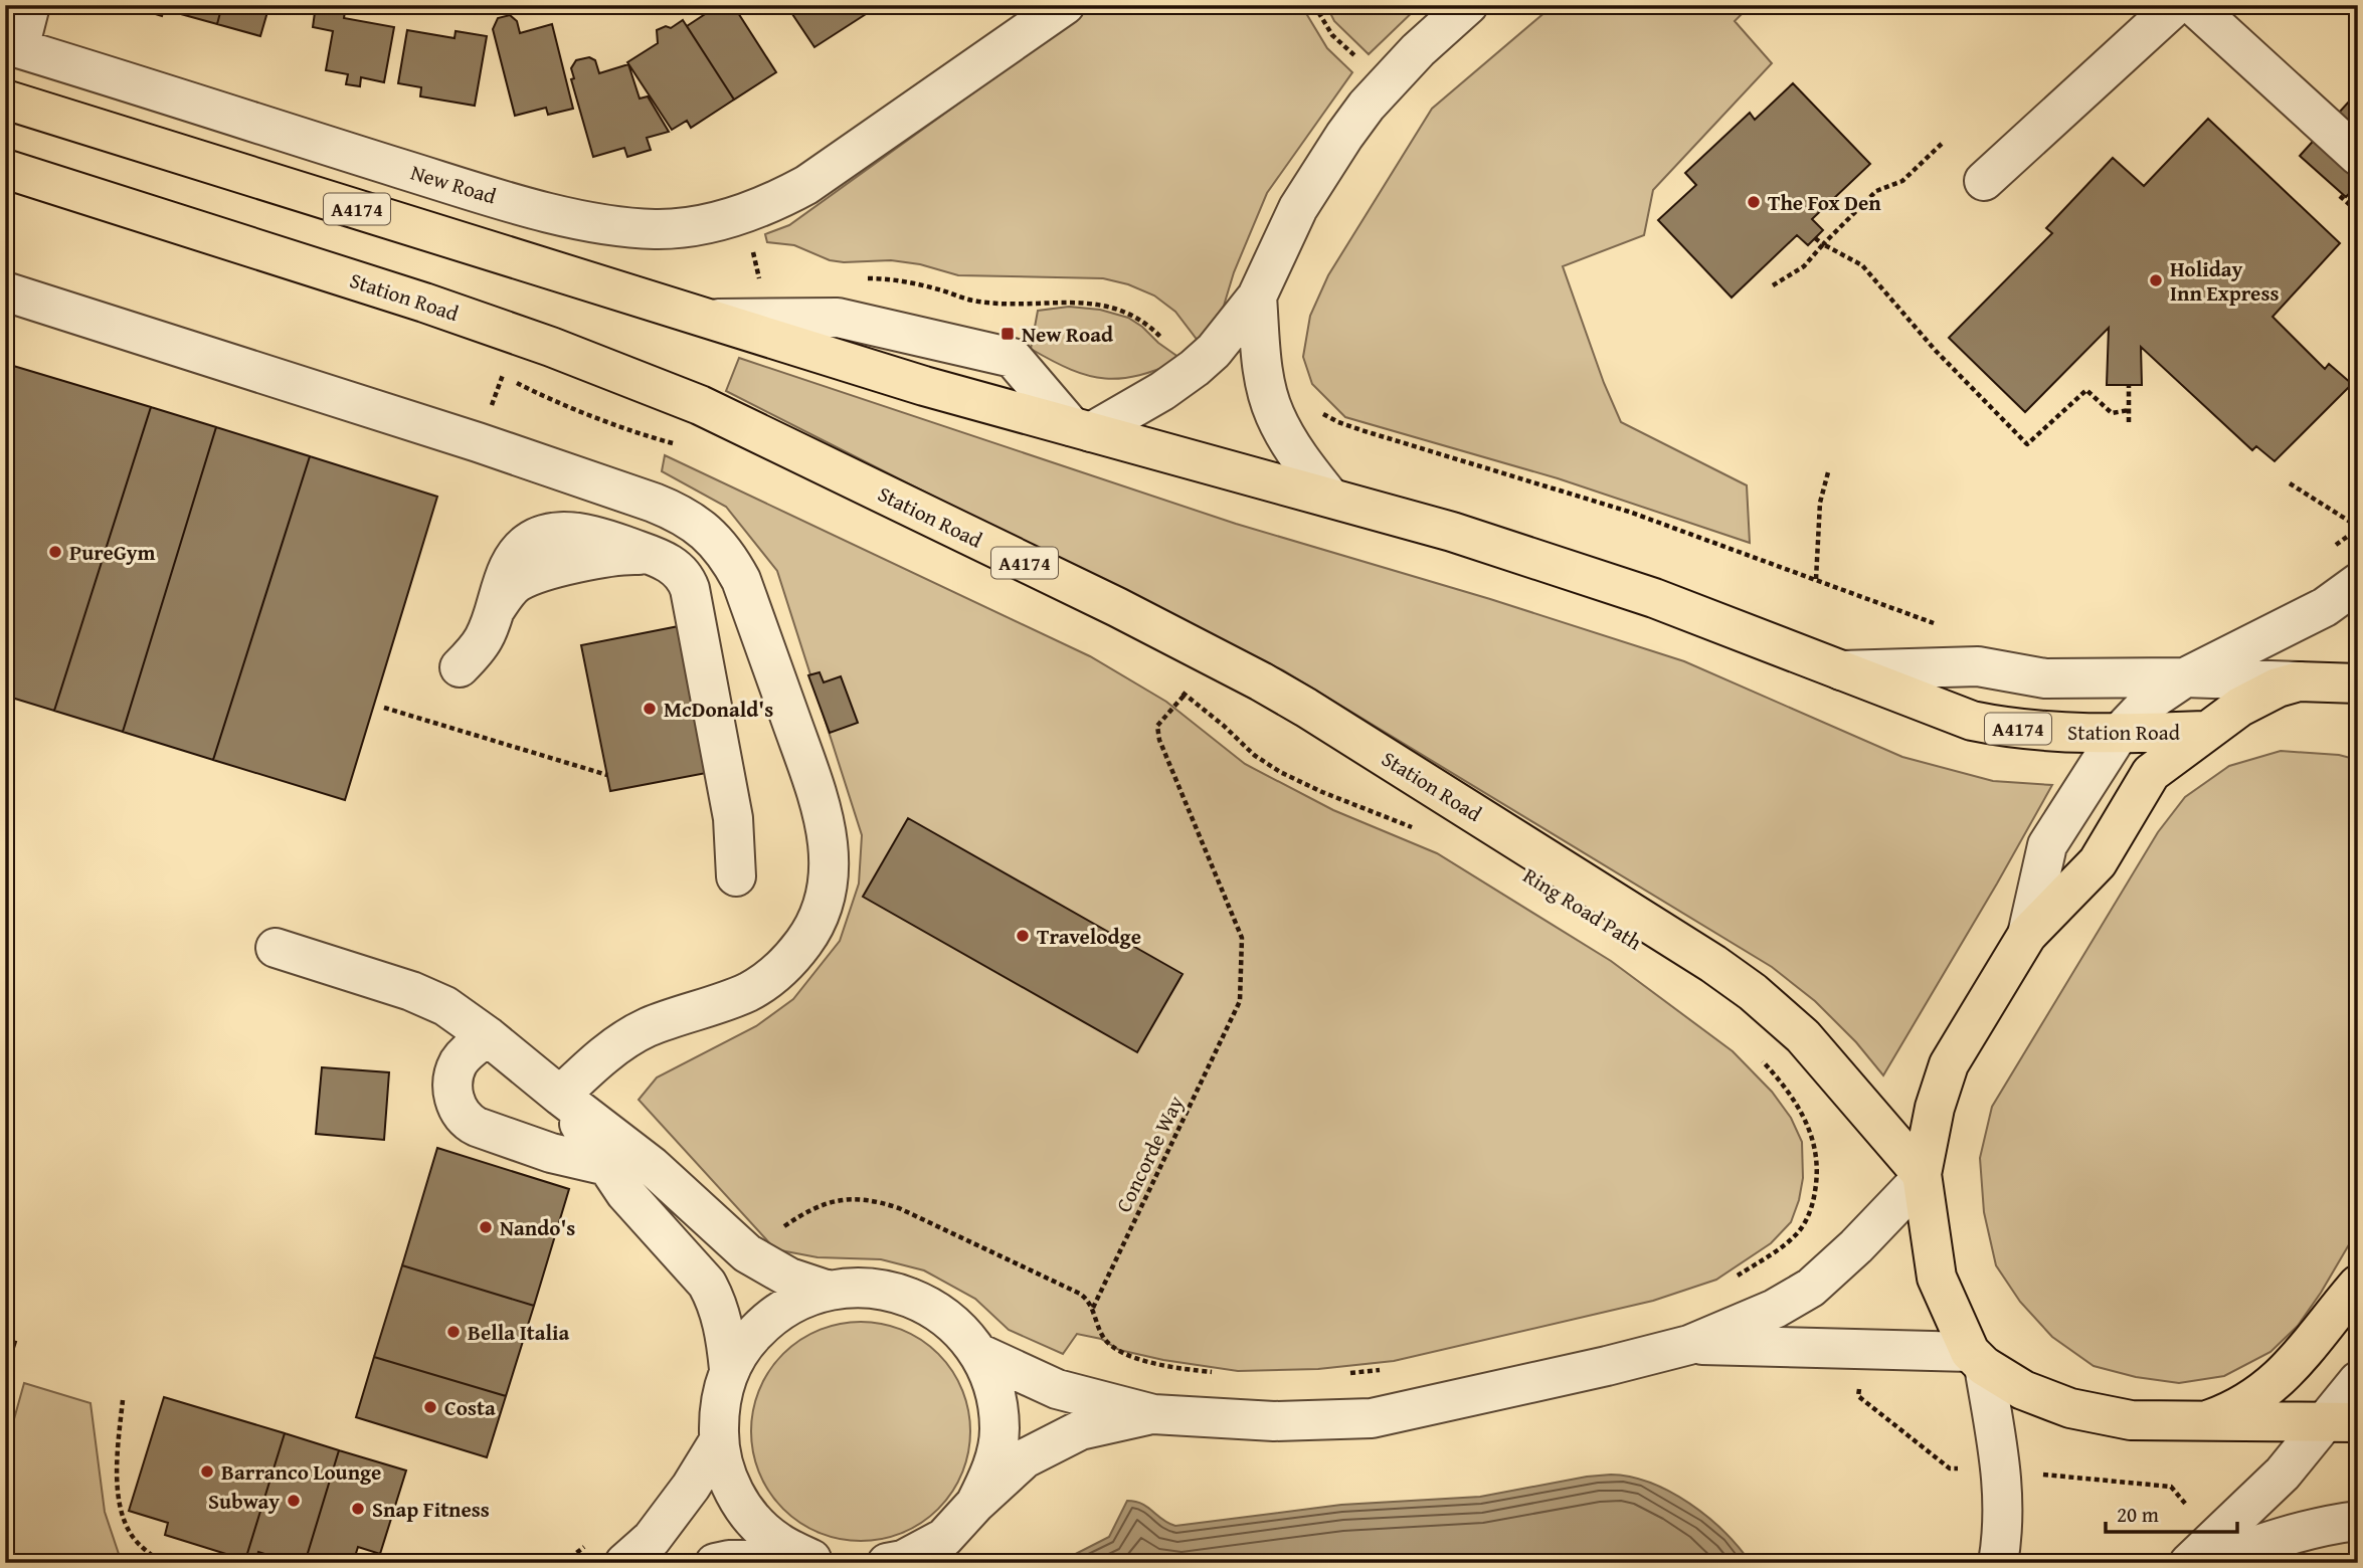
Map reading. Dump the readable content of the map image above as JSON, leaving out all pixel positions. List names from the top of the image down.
{
  "streets": {
    "main road": ["A4174", "Station Road"],
    "street": ["New Road"],
    "path": ["Concorde Way"]
  },
  "places": {
    "other": [
      "The Fox Den",
      "Holiday Inn Express",
      "PureGym",
      "McDonald's",
      "Travelodge",
      "Nando's",
      "Bella Italia",
      "Costa",
      "Barranco Lounge",
      "Subway",
      "Snap Fitness"
    ],
    "transit": ["New Road"]
  },
  "scale_bar": "20 m"
}
